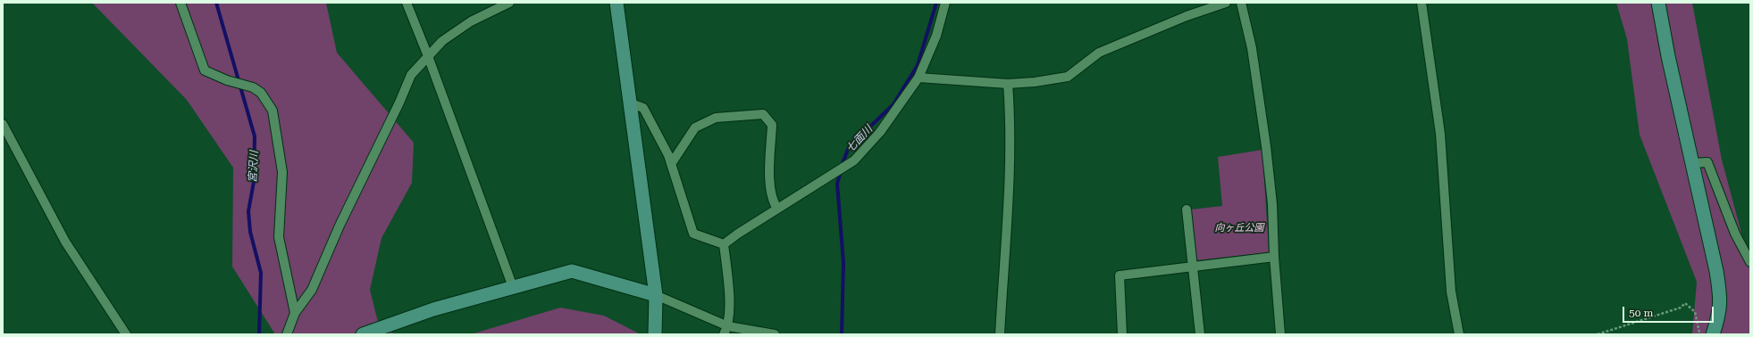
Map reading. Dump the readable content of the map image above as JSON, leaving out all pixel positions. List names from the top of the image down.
{
  "water": ["七面川", "宮沢川"],
  "parks": ["向ヶ丘公園"],
  "scale_bar": "50 m"
}
